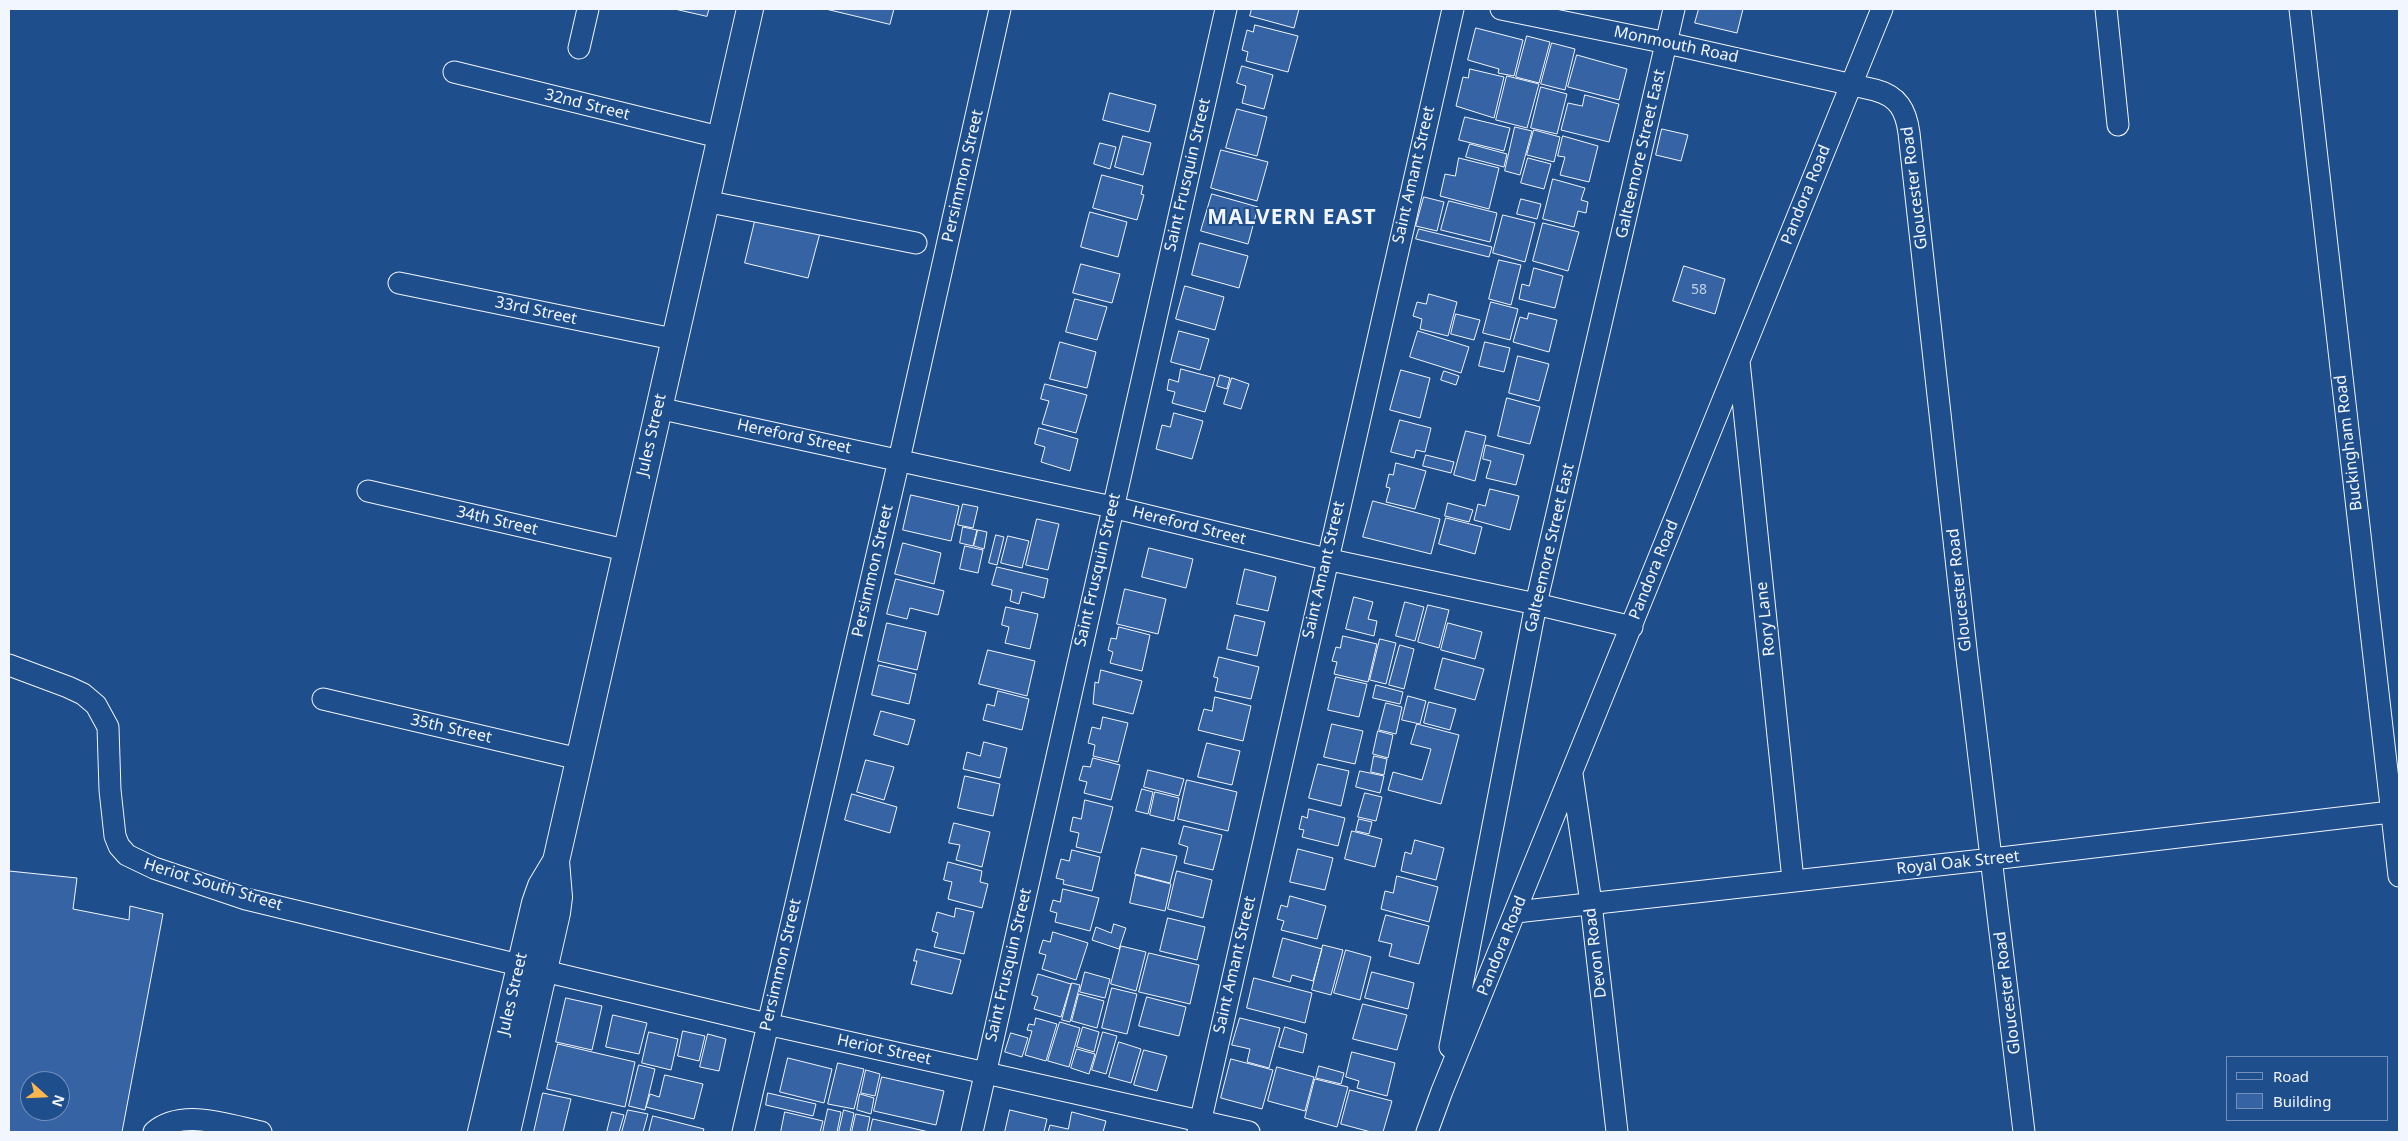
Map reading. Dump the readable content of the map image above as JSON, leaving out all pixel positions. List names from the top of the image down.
{
  "streets": {
    "main road": ["Jules Street"],
    "street": [
      "Monmouth Road",
      "32nd Street",
      "Galteemore Street East",
      "Saint Frusquin Street",
      "Saint Amant Street",
      "Persimmon Street",
      "Gloucester Road",
      "Pandora Road",
      "33rd Street",
      "Hereford Street",
      "Buckingham Road",
      "34th Street",
      "Rory Lane",
      "35th Street",
      "Royal Oak Street",
      "Heriot South Street",
      "Devon Road",
      "Heriot Street"
    ]
  },
  "crossings": [
    ["Monmouth Road", "Galteemore Street East"],
    ["Monmouth Road", "Gloucester Road"],
    ["Monmouth Road", "Pandora Road"],
    ["32nd Street", "Jules Street"],
    ["Galteemore Street East", "Pandora Road"],
    ["Galteemore Street East", "Hereford Street"],
    ["Saint Frusquin Street", "Hereford Street"],
    ["Saint Frusquin Street", "Heriot Street"],
    ["Saint Amant Street", "Hereford Street"],
    ["Saint Amant Street", "Heriot Street"],
    ["Persimmon Street", "Hereford Street"],
    ["Persimmon Street", "Heriot Street"],
    ["Gloucester Road", "Pandora Road"],
    ["Gloucester Road", "Royal Oak Street"],
    ["Pandora Road", "Hereford Street"],
    ["Pandora Road", "Rory Lane"],
    ["Pandora Road", "Royal Oak Street"],
    ["Pandora Road", "Devon Road"],
    ["33rd Street", "Jules Street"],
    ["Jules Street", "Hereford Street"],
    ["Jules Street", "34th Street"],
    ["Jules Street", "35th Street"],
    ["Jules Street", "Heriot South Street"],
    ["Jules Street", "Heriot Street"],
    ["Buckingham Road", "Royal Oak Street"],
    ["Rory Lane", "Royal Oak Street"],
    ["Royal Oak Street", "Devon Road"],
    ["Heriot South Street", "Heriot Street"]
  ],
  "districts": ["MALVERN EAST"],
  "house_numbers": ["58"],
  "legend": ["Road", "Building"],
  "north": "right"
}
